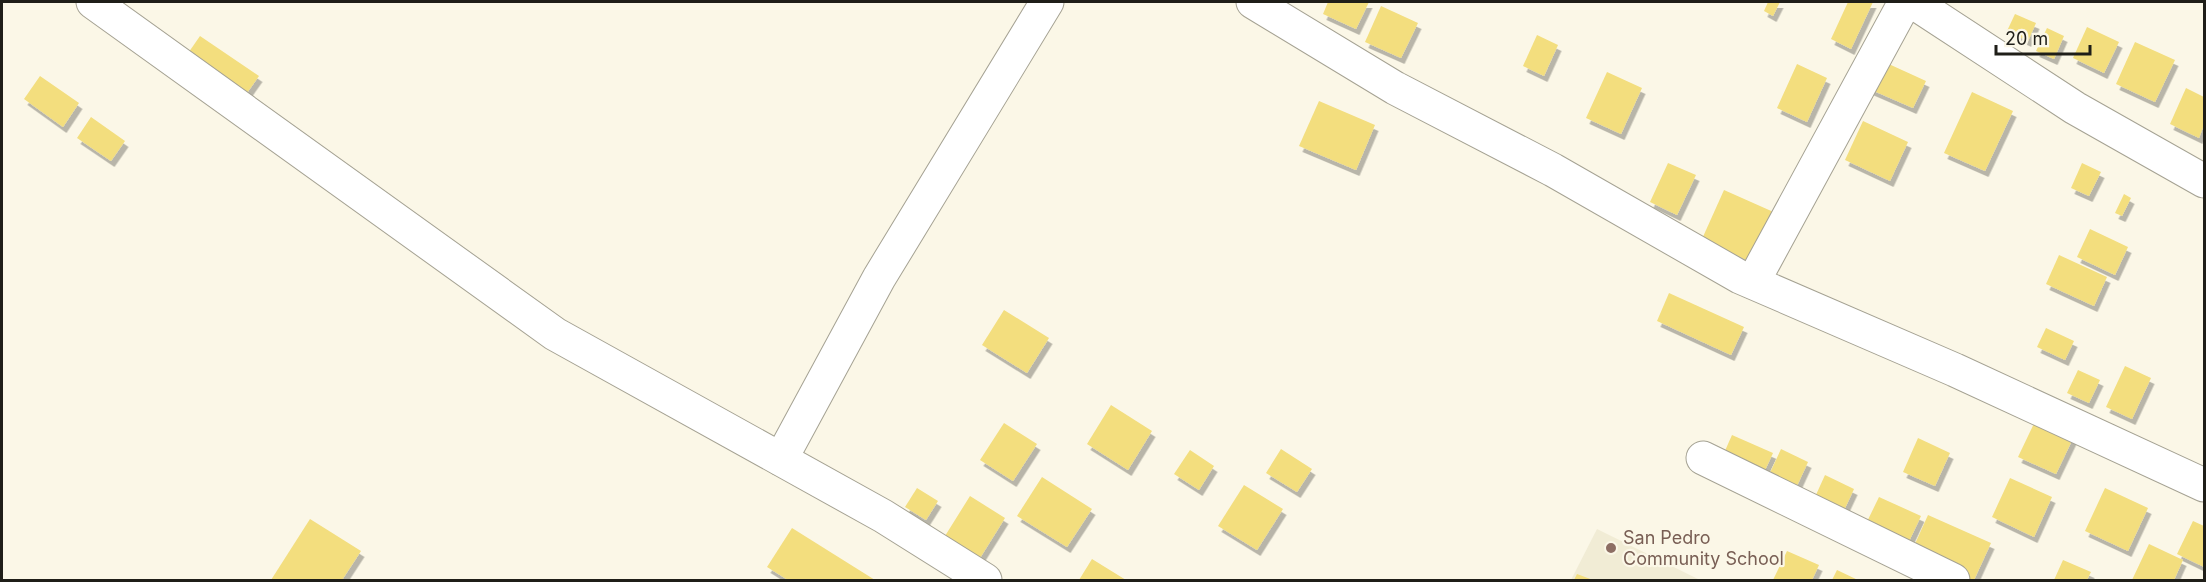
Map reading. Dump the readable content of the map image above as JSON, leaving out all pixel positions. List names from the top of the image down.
{
  "places": ["San Pedro Community School"],
  "scale_bar": "20 m"
}
